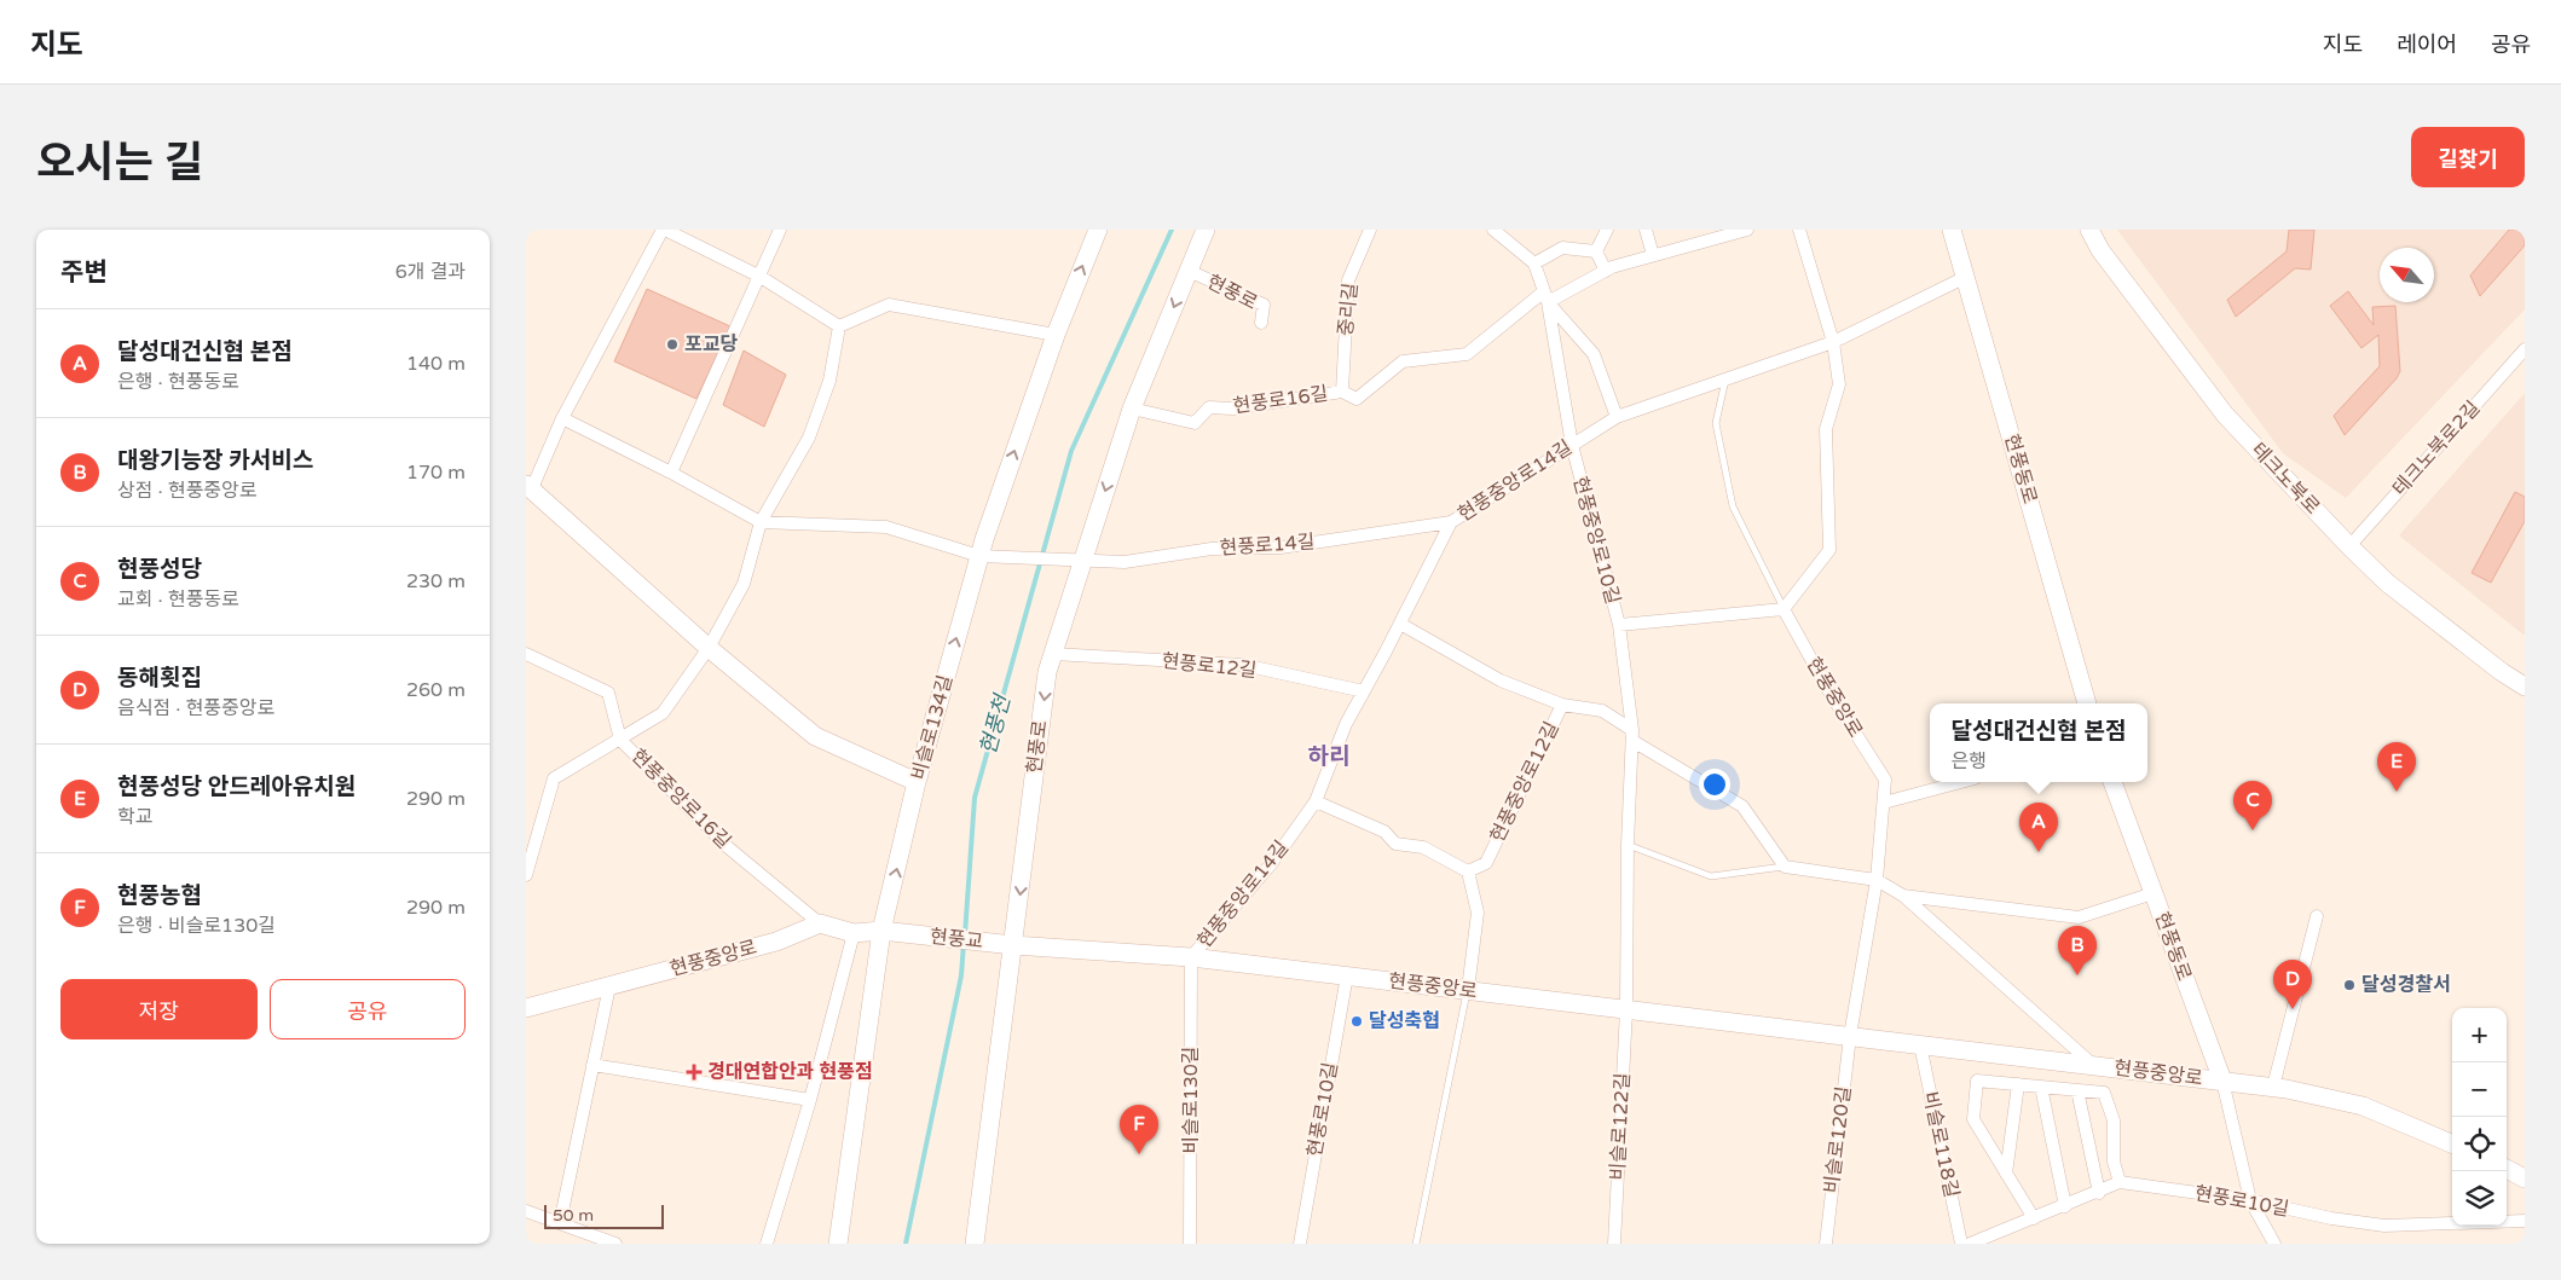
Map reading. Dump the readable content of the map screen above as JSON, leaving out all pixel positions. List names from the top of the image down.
{
  "streets": {
    "street": [
      "현풍로",
      "중리길",
      "현풍로16길",
      "테크노북로2길",
      "현풍동로",
      "테크노북로",
      "현풍중앙로14길",
      "현풍중앙로10길",
      "현풍로14길",
      "현풍로12길",
      "현풍중앙로",
      "비슬로134길",
      "현풍중앙로12길",
      "현풍중앙로16길",
      "현풍교",
      "비슬로130길",
      "현풍로10길",
      "비슬로122길",
      "비슬로120길",
      "비슬로118길"
    ]
  },
  "crossings": [
    ["현풍로", "현풍로16길"],
    ["현풍로", "현풍로14길"],
    ["현풍로", "현풍로12길"],
    ["현풍로", "현풍중앙로"],
    ["현풍로", "현풍교"],
    ["중리길", "현풍로16길"],
    ["현풍로16길", "현풍중앙로10길"],
    ["테크노북로2길", "테크노북로"],
    ["현풍동로", "현풍중앙로14길"],
    ["현풍동로", "현풍중앙로"],
    ["현풍중앙로14길", "현풍중앙로10길"],
    ["현풍중앙로14길", "현풍로14길"],
    ["현풍중앙로14길", "현풍로12길"],
    ["현풍중앙로14길", "현풍중앙로"],
    ["현풍중앙로14길", "현풍중앙로12길"],
    ["현풍중앙로14길", "비슬로130길"],
    ["현풍중앙로10길", "현풍중앙로"],
    ["현풍중앙로10길", "비슬로122길"],
    ["현풍로14길", "비슬로134길"],
    ["현풍중앙로", "현풍중앙로16길"],
    ["현풍중앙로", "현풍교"],
    ["현풍중앙로", "비슬로130길"],
    ["현풍중앙로", "현풍로10길"],
    ["현풍중앙로", "비슬로122길"],
    ["현풍중앙로", "비슬로120길"],
    ["현풍중앙로", "비슬로118길"],
    ["비슬로134길", "현풍교"]
  ],
  "one_way": ["현풍로", "비슬로134길"],
  "districts": ["하리"],
  "water": ["현풍천"],
  "places": {
    "other": ["포교당", "달성경찰서", "달성축협"],
    "health": ["경대연합안과 현풍점"]
  },
  "scale_bar": "50 m",
  "north": "top left",
  "page": {
    "header": "지도",
    "nav": ["지도", "레이어", "공유"],
    "title": "오시는 길",
    "buttons": [
      "길찾기",
      ["저장", "공유"]
    ],
    "heading": ["주변", "6개 결과"],
    "list": [
      {
        "mark": "A",
        "name": "달성대건신협 본점",
        "note": "은행 · 현풍동로",
        "value": "140 m"
      },
      {
        "mark": "B",
        "name": "대왕기능장 카서비스",
        "note": "상점 · 현풍중앙로",
        "value": "170 m"
      },
      {
        "mark": "C",
        "name": "현풍성당",
        "note": "교회 · 현풍동로",
        "value": "230 m"
      },
      {
        "mark": "D",
        "name": "동해횟집",
        "note": "음식점 · 현풍중앙로",
        "value": "260 m"
      },
      {
        "mark": "E",
        "name": "현풍성당 안드레아유치원",
        "note": "학교",
        "value": "290 m"
      },
      {
        "mark": "F",
        "name": "현풍농협",
        "note": "은행 · 비슬로130길",
        "value": "290 m"
      }
    ],
    "popup": ["달성대건신협 본점", "은행"],
    "pins": [
      "E",
      "C",
      "A",
      "B",
      "D",
      "F"
    ],
    "map_buttons": ["+", "−"],
    "scale": "50 m"
  }
}
